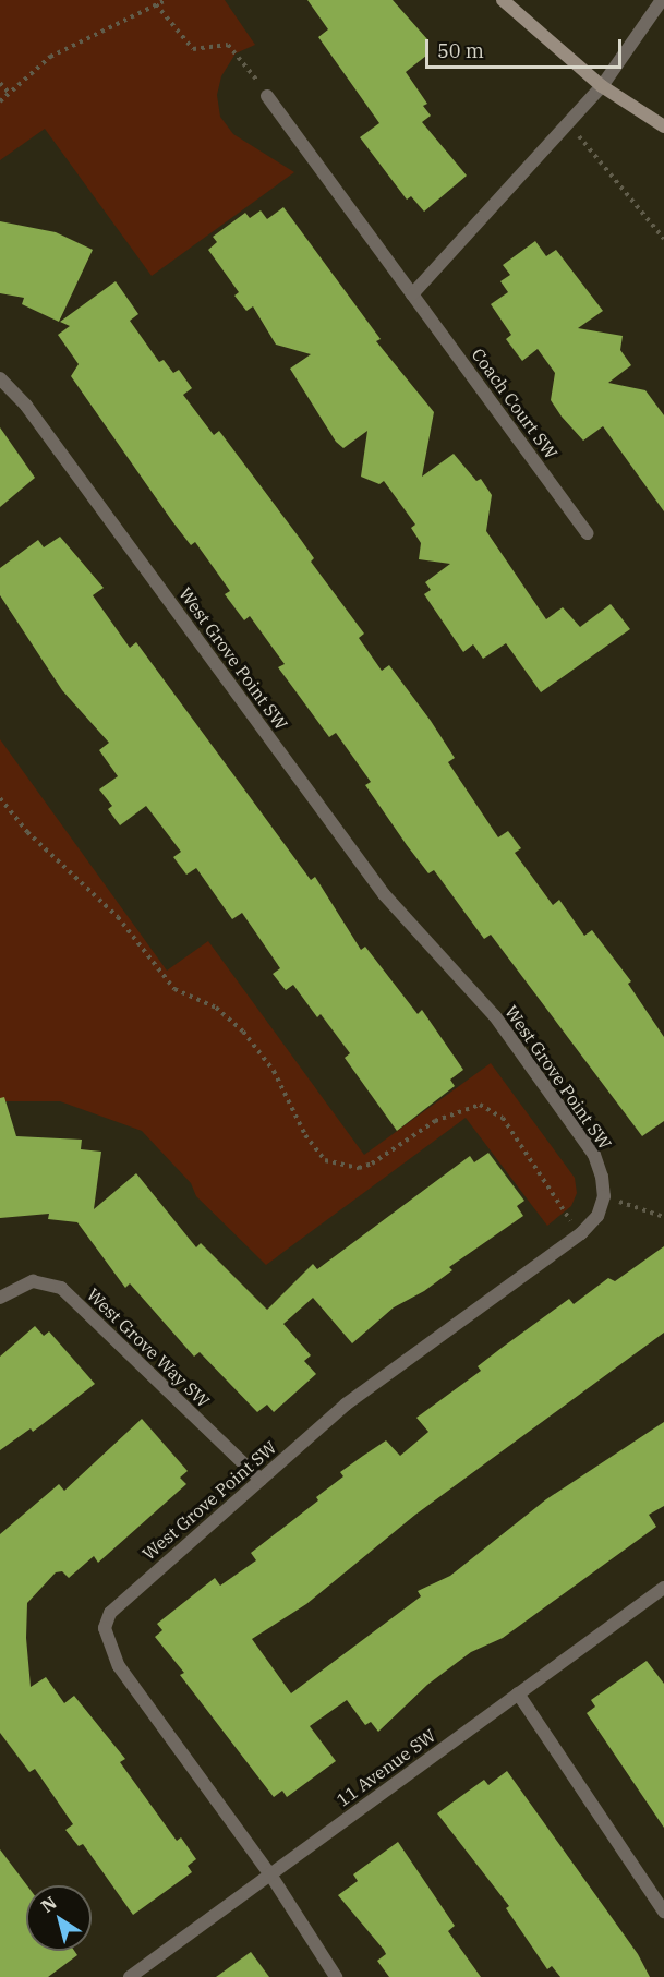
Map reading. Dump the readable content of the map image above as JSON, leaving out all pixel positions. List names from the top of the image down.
{
  "streets": {
    "street": [
      "Coach Court SW",
      "West Grove Point SW",
      "West Grove Way SW",
      "11 Avenue SW"
    ]
  },
  "crossings": [
    ["West Grove Point SW", "West Grove Way SW"],
    ["West Grove Point SW", "11 Avenue SW"]
  ],
  "scale_bar": "50 m",
  "north": "top left"
}
